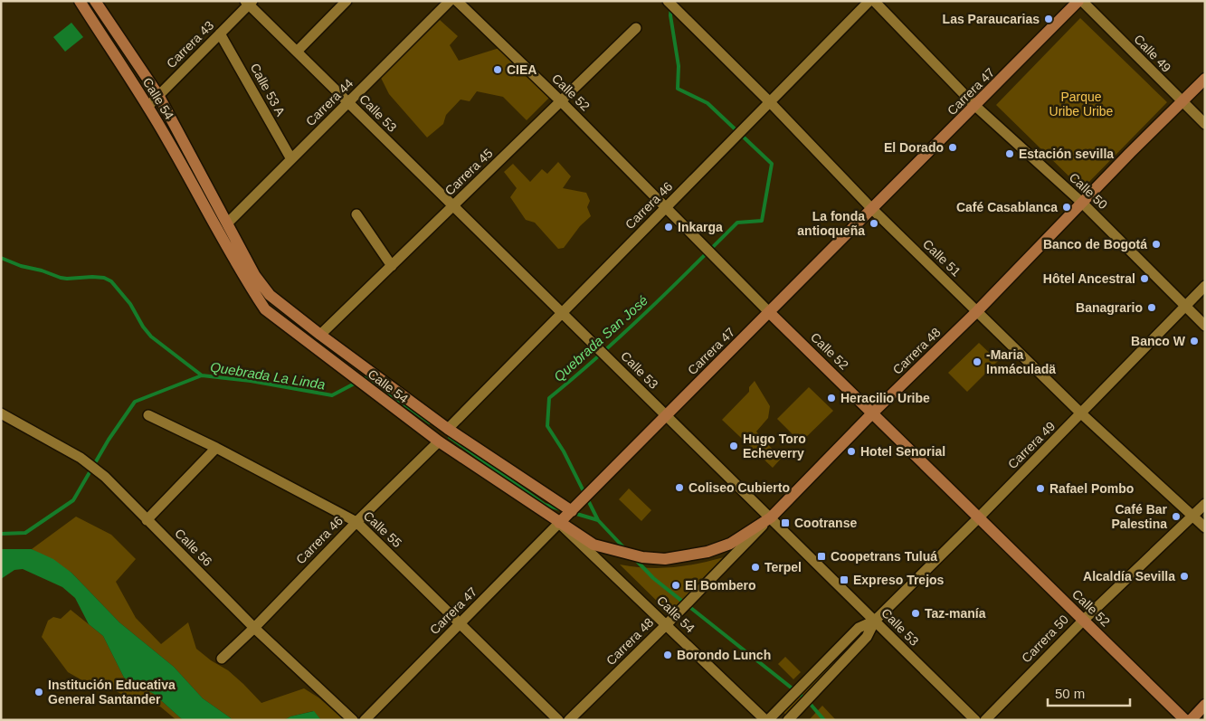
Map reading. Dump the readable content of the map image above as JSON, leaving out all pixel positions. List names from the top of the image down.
{
  "streets": {
    "main road": [
      "Carrera 47",
      "Calle 52",
      "Calle 54",
      "Carrera 48"
    ],
    "street": [
      "Carrera 43",
      "Calle 49",
      "Calle 53 A",
      "Carrera 44",
      "Calle 53",
      "Carrera 45",
      "Calle 50",
      "Carrera 46",
      "Calle 51",
      "Carrera 49",
      "Calle 55",
      "Calle 56",
      "Carrera 50"
    ]
  },
  "crossings": [
    ["Carrera 43", "Calle 53 A"],
    ["Carrera 43", "Calle 54"],
    ["Carrera 43", "Calle 53"],
    ["Calle 49", "Carrera 48"],
    ["Calle 53 A", "Carrera 44"],
    ["Carrera 47", "Calle 52"],
    ["Carrera 47", "Calle 54"],
    ["Carrera 47", "Calle 53"],
    ["Carrera 47", "Calle 50"],
    ["Carrera 47", "Calle 51"],
    ["Carrera 47", "Calle 55"],
    ["Calle 52", "Carrera 45"],
    ["Calle 52", "Carrera 46"],
    ["Calle 52", "Carrera 48"],
    ["Calle 52", "Carrera 49"],
    ["Calle 52", "Carrera 50"],
    ["Calle 54", "Carrera 44"],
    ["Calle 54", "Carrera 45"],
    ["Calle 54", "Carrera 46"],
    ["Calle 54", "Carrera 48"],
    ["Calle 54", "Carrera 49"],
    ["Carrera 44", "Calle 53"],
    ["Calle 53", "Carrera 45"],
    ["Calle 53", "Carrera 46"],
    ["Calle 53", "Carrera 48"],
    ["Calle 53", "Carrera 49"],
    ["Calle 50", "Carrera 48"],
    ["Calle 50", "Carrera 49"],
    ["Carrera 46", "Calle 51"],
    ["Carrera 46", "Calle 55"],
    ["Carrera 46", "Calle 56"],
    ["Calle 51", "Carrera 48"],
    ["Calle 51", "Carrera 49"],
    ["Calle 51", "Carrera 50"]
  ],
  "water": ["Quebrada San José", "Quebrada La Linda"],
  "parks": ["Parque Uribe Uribe"],
  "places": {
    "other": [
      "Las Paraucarias",
      "CIEA",
      "El Dorado",
      "Estación sevilla",
      "Café Casablanca",
      "La fonda antioqueña",
      "Inkarga",
      "Banco de Bogotá",
      "Hôtel Ancestral",
      "Banagrario",
      "Banco W",
      "-Maria Inmáculadä",
      "Heracilio Uribe",
      "Hugo Toro Echeverry",
      "Hotel Senorial",
      "Coliseo Cubierto",
      "Rafael Pombo",
      "Café Bar Palestina",
      "Terpel",
      "Alcaldía Sevilla",
      "El Bombero",
      "Taz-manía",
      "Borondo Lunch",
      "Institución Educativa General Santander"
    ],
    "transit": ["Cootranse", "Coopetrans Tuluá", "Expreso Trejos"]
  },
  "scale_bar": "50 m"
}
